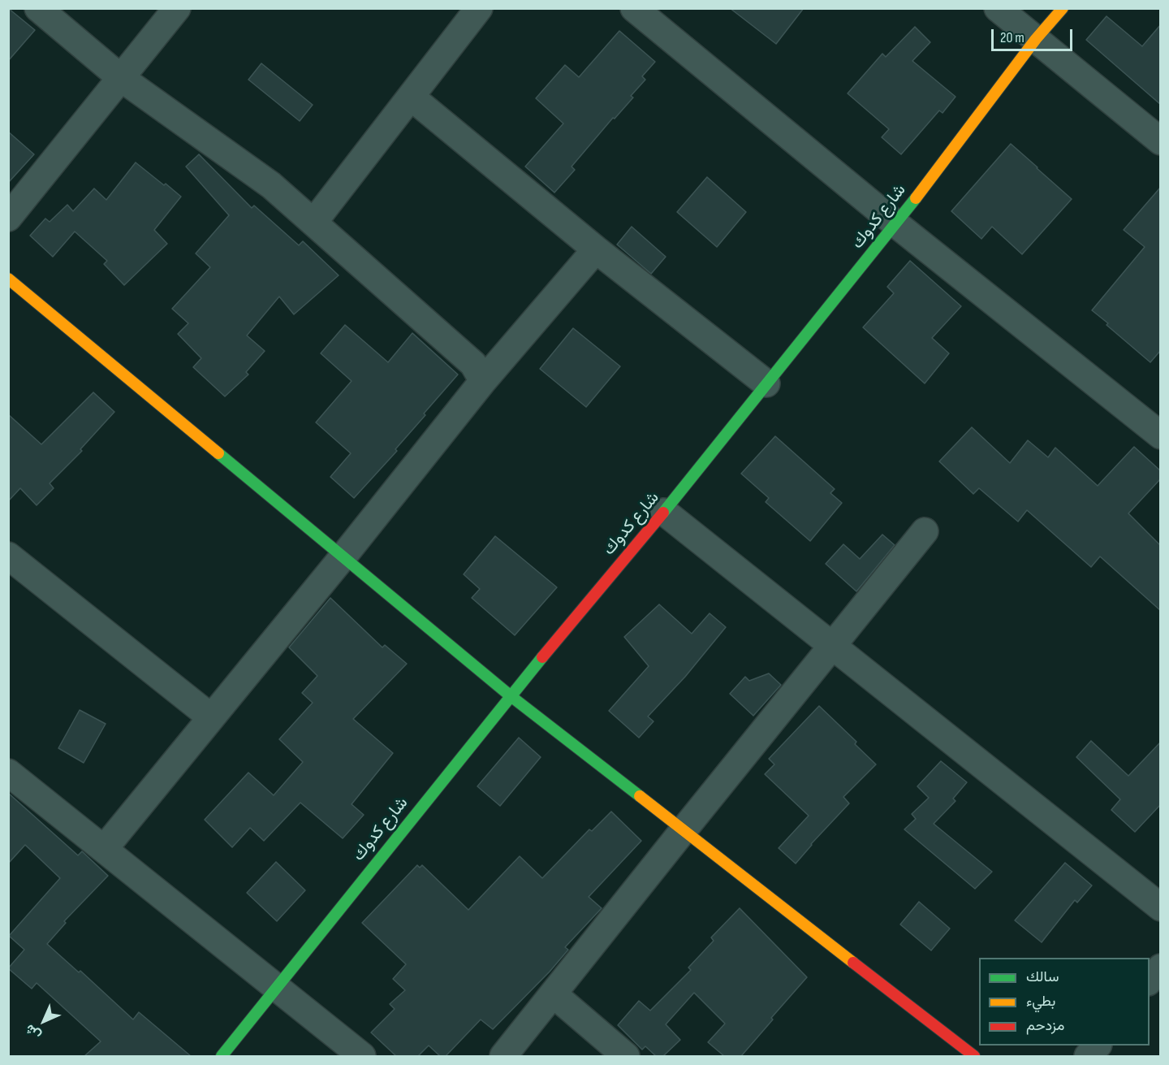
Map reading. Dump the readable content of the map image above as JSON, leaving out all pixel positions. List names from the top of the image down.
{
  "streets": {
    "street": ["شارع كدوك"]
  },
  "legend": ["سالك", "بطيء", "مزدحم"],
  "scale_bar": "20 m",
  "north": "bottom left"
}
